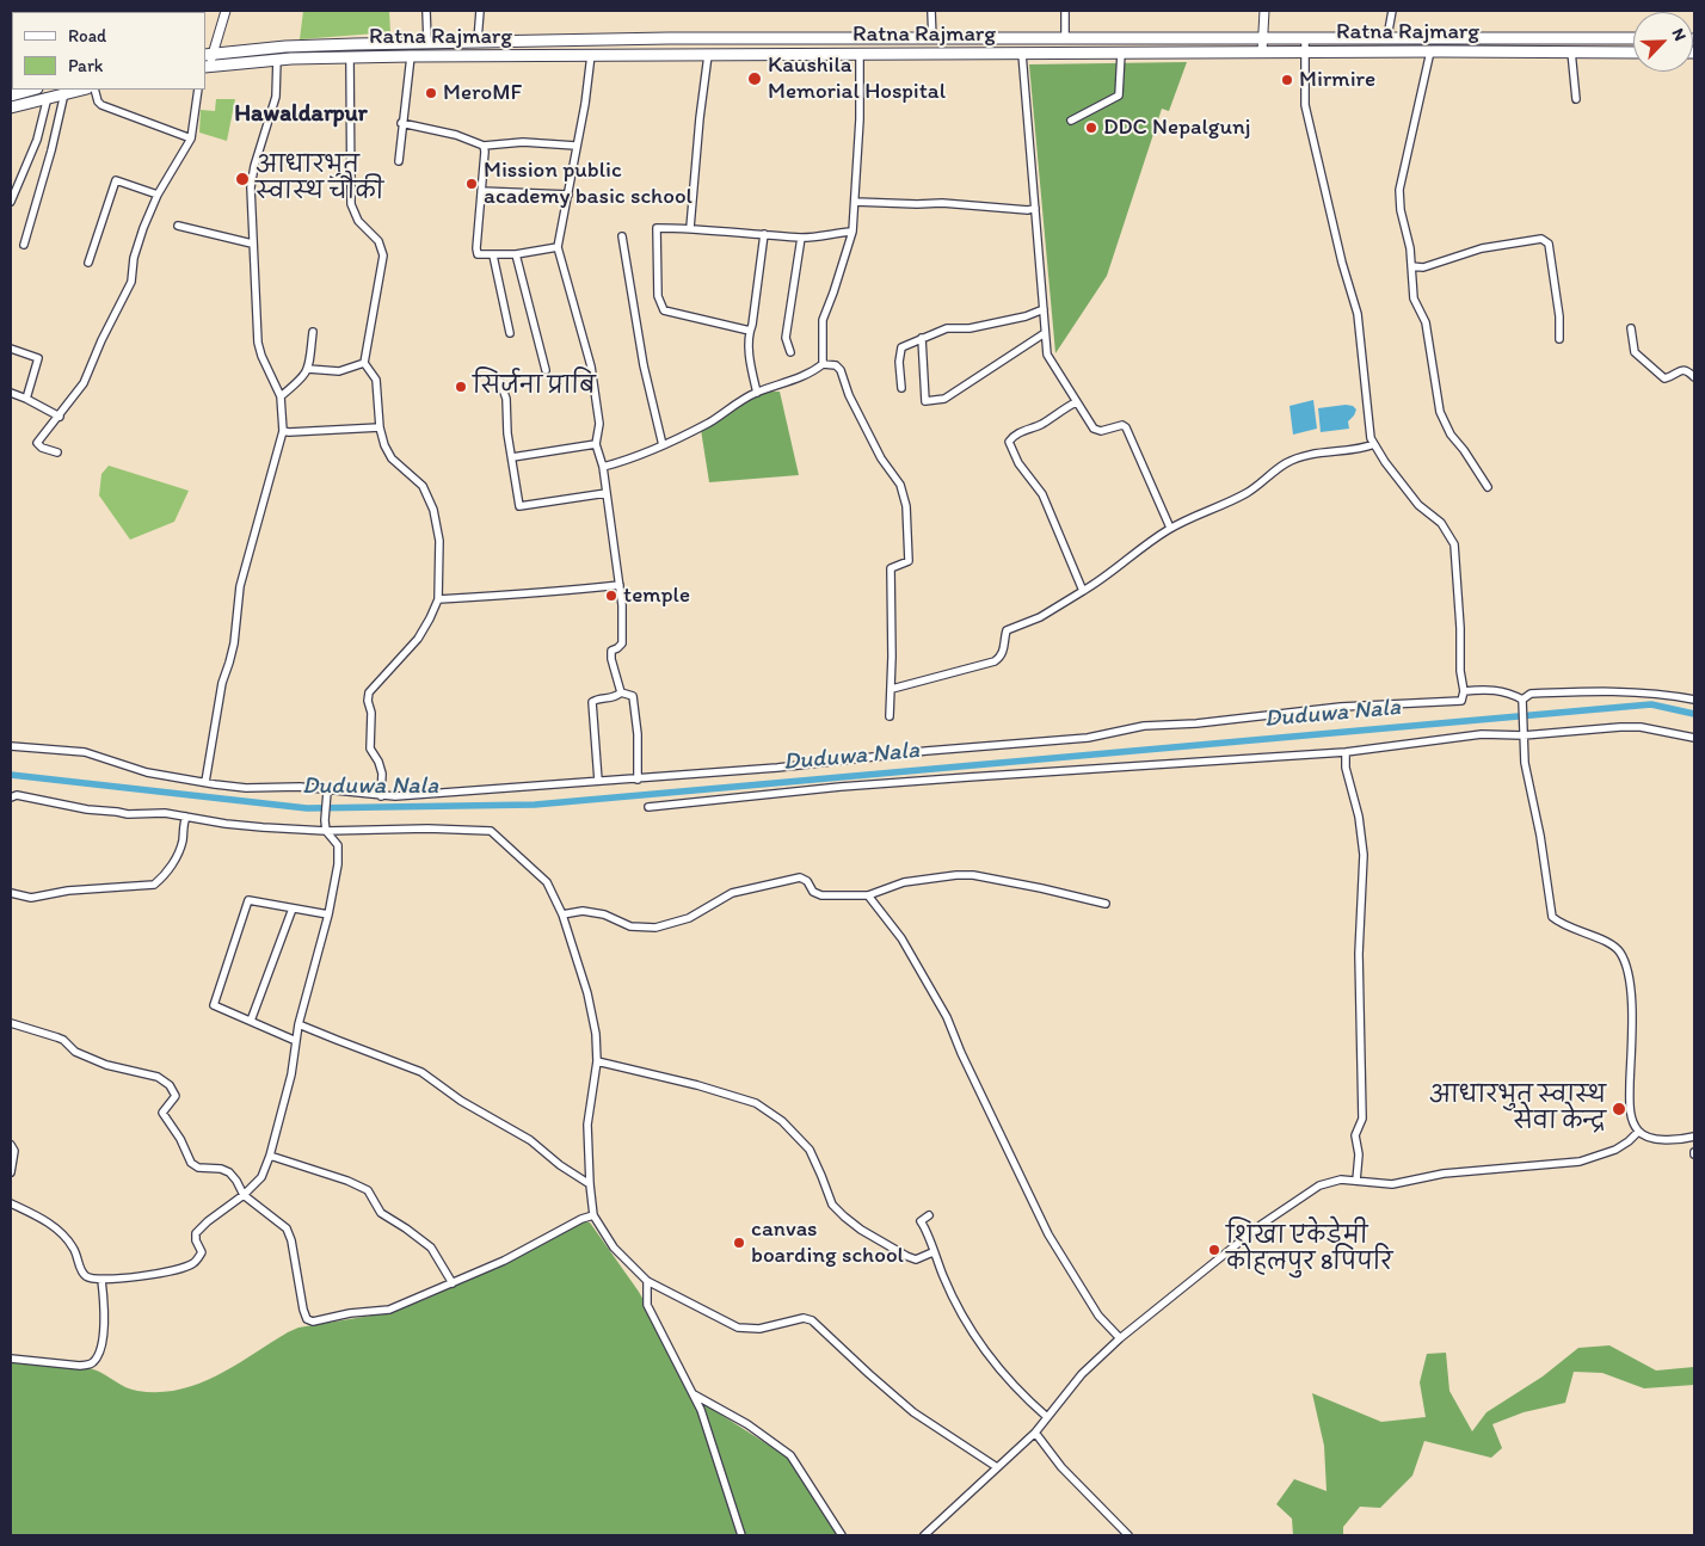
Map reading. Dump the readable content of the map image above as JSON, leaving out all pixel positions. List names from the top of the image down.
{
  "streets": {
    "highway": ["Ratna Rajmarg"]
  },
  "districts": ["Hawaldarpur"],
  "water": ["Duduwa Nala"],
  "places": [
    "Kaushila Memorial Hospital",
    "Mirmire",
    "MeroMF",
    "DDC Nepalgunj",
    "आधारभुत स्वास्थ चौकी",
    "Mission public academy basic school",
    "सिर्जना प्राबि",
    "temple",
    "आधारभुत स्वास्थ सेवा केन्द्र",
    "canvas boarding school",
    "शिखा एकेडेमी कोहलपुर 8पिपरि"
  ],
  "legend": ["Road", "Park"],
  "north": "top right"
}
